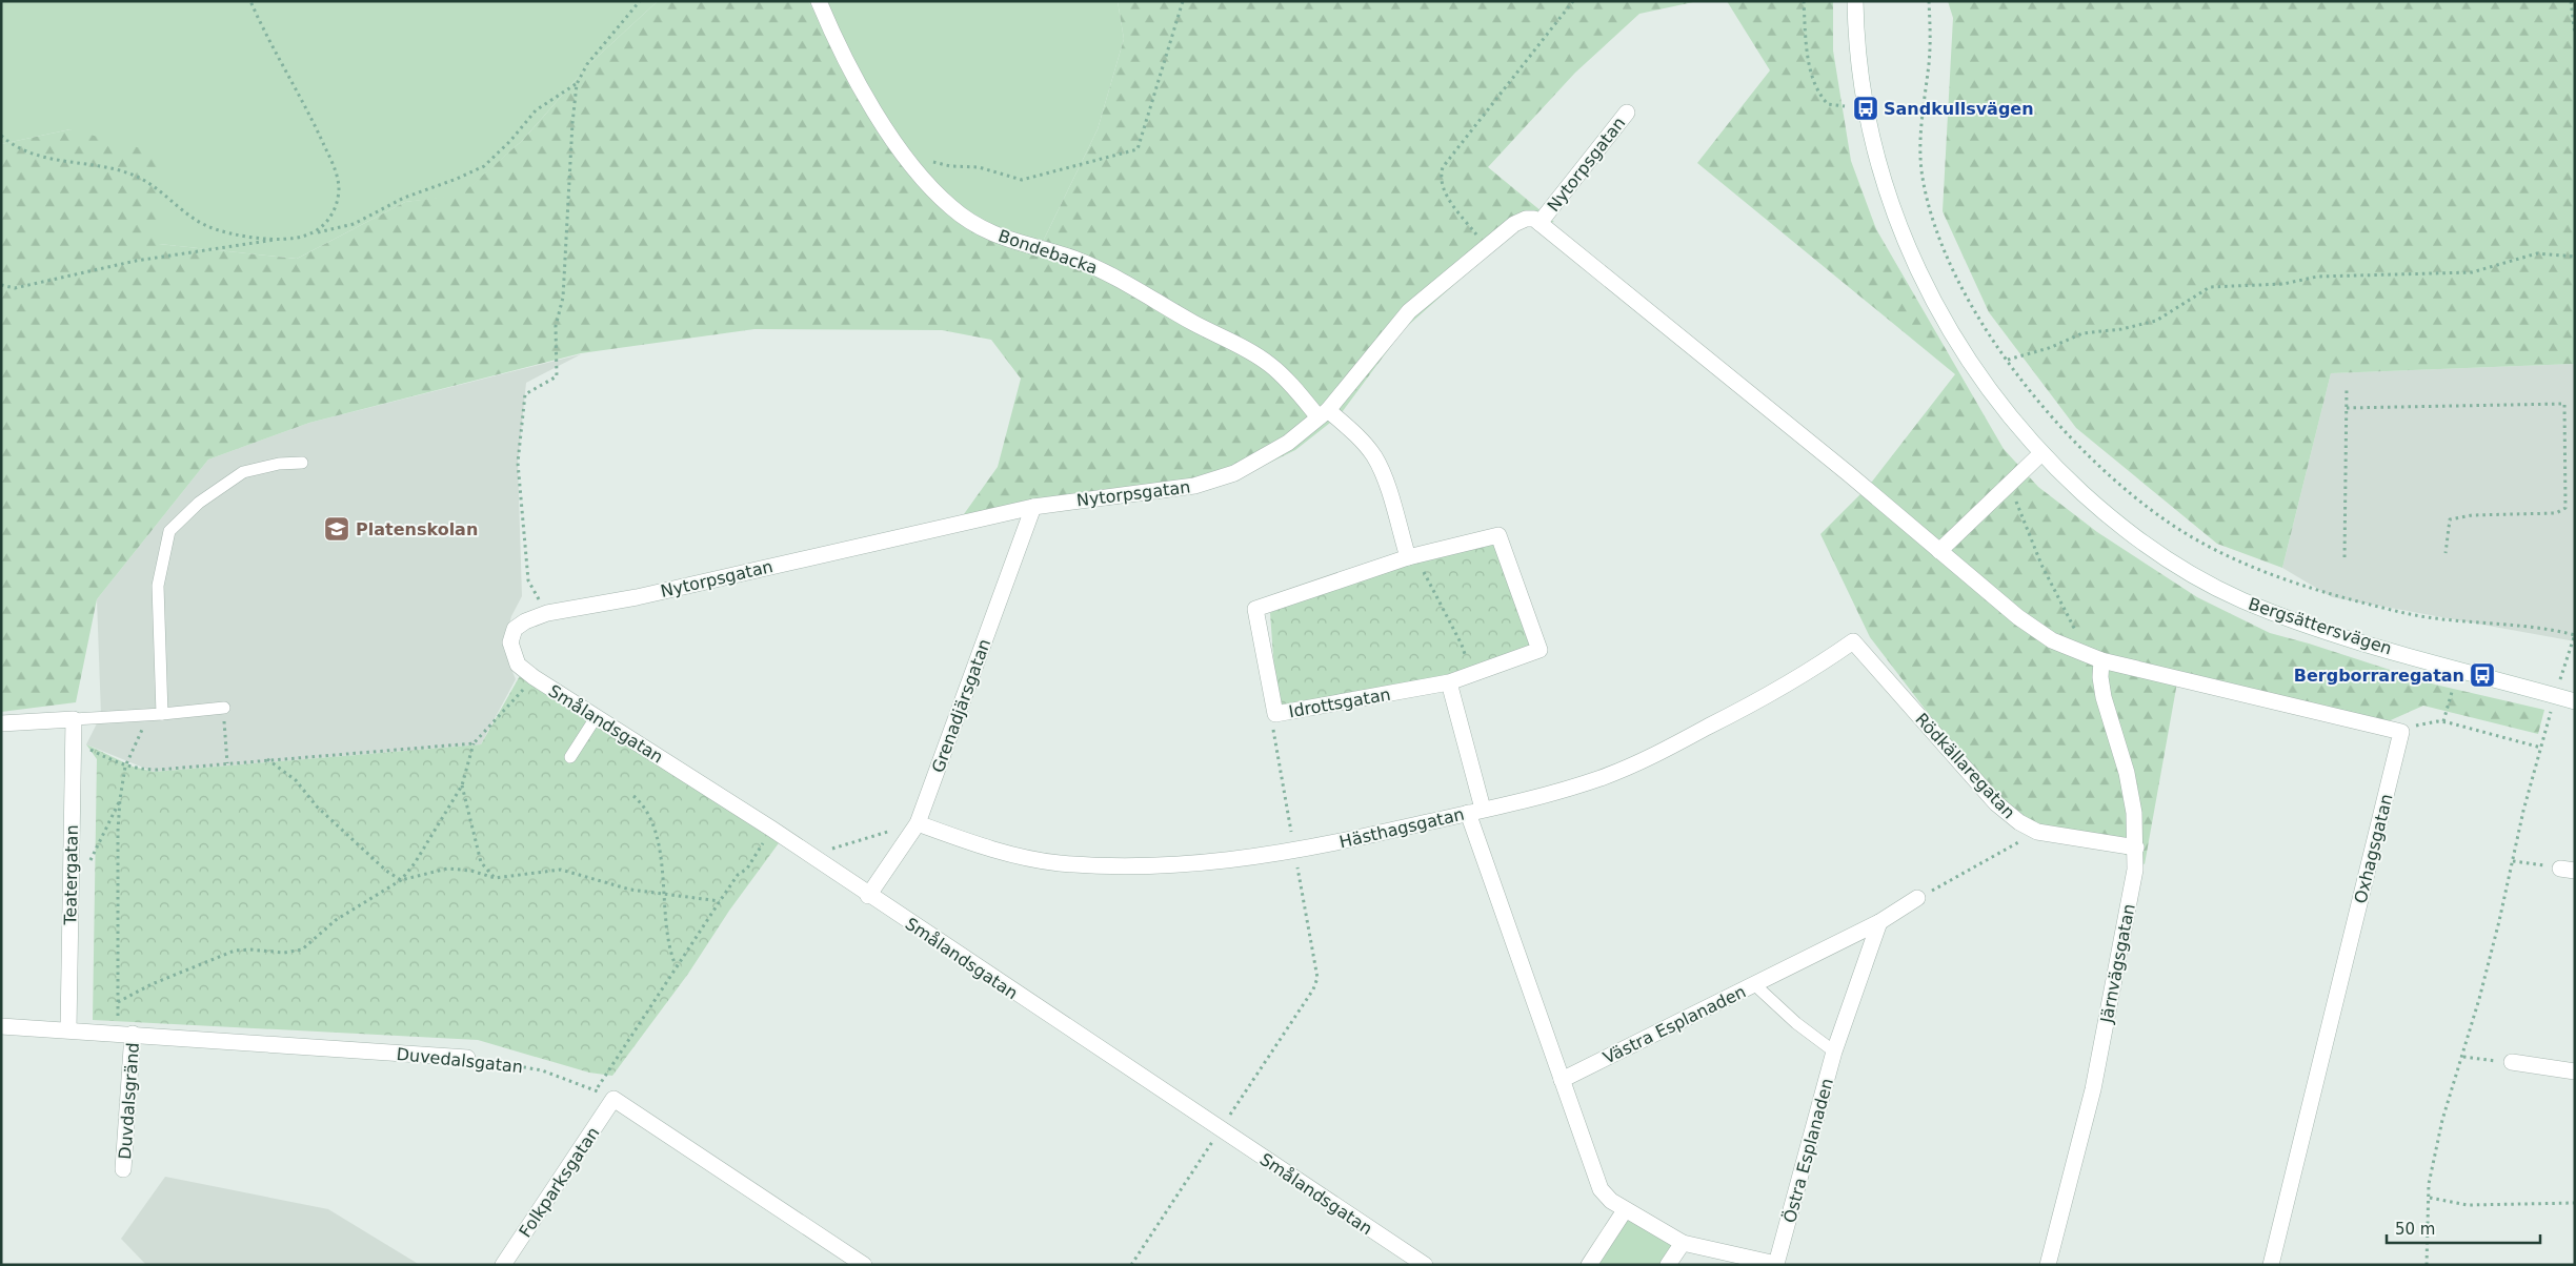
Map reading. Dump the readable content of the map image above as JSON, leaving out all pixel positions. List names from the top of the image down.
{
  "streets": {
    "street": [
      "Nytorpsgatan",
      "Bondebacka",
      "Bergsättersvägen",
      "Idrottsgatan",
      "Grenadjärsgatan",
      "Smålandsgatan",
      "Rödkällaregatan",
      "Hästhagsgatan",
      "Oxhagsgatan",
      "Teatergatan",
      "Järnvägsgatan",
      "Västra Esplanaden",
      "Duvedalsgatan",
      "Duvdalsgränd",
      "Östra Esplanaden",
      "Folkparksgatan"
    ]
  },
  "crossings": [
    ["Nytorpsgatan", "Bondebacka"],
    ["Nytorpsgatan", "Grenadjärsgatan"],
    ["Nytorpsgatan", "Smålandsgatan"],
    ["Grenadjärsgatan", "Smålandsgatan"],
    ["Grenadjärsgatan", "Hästhagsgatan"],
    ["Rödkällaregatan", "Hästhagsgatan"],
    ["Rödkällaregatan", "Järnvägsgatan"],
    ["Teatergatan", "Duvedalsgatan"],
    ["Västra Esplanaden", "Östra Esplanaden"],
    ["Duvedalsgatan", "Duvdalsgränd"],
    ["Duvedalsgatan", "Folkparksgatan"]
  ],
  "places": {
    "bus stop": ["Sandkullsvägen", "Bergborraregatan"],
    "school or university": ["Platenskolan"]
  },
  "scale_bar": "50 m"
}
